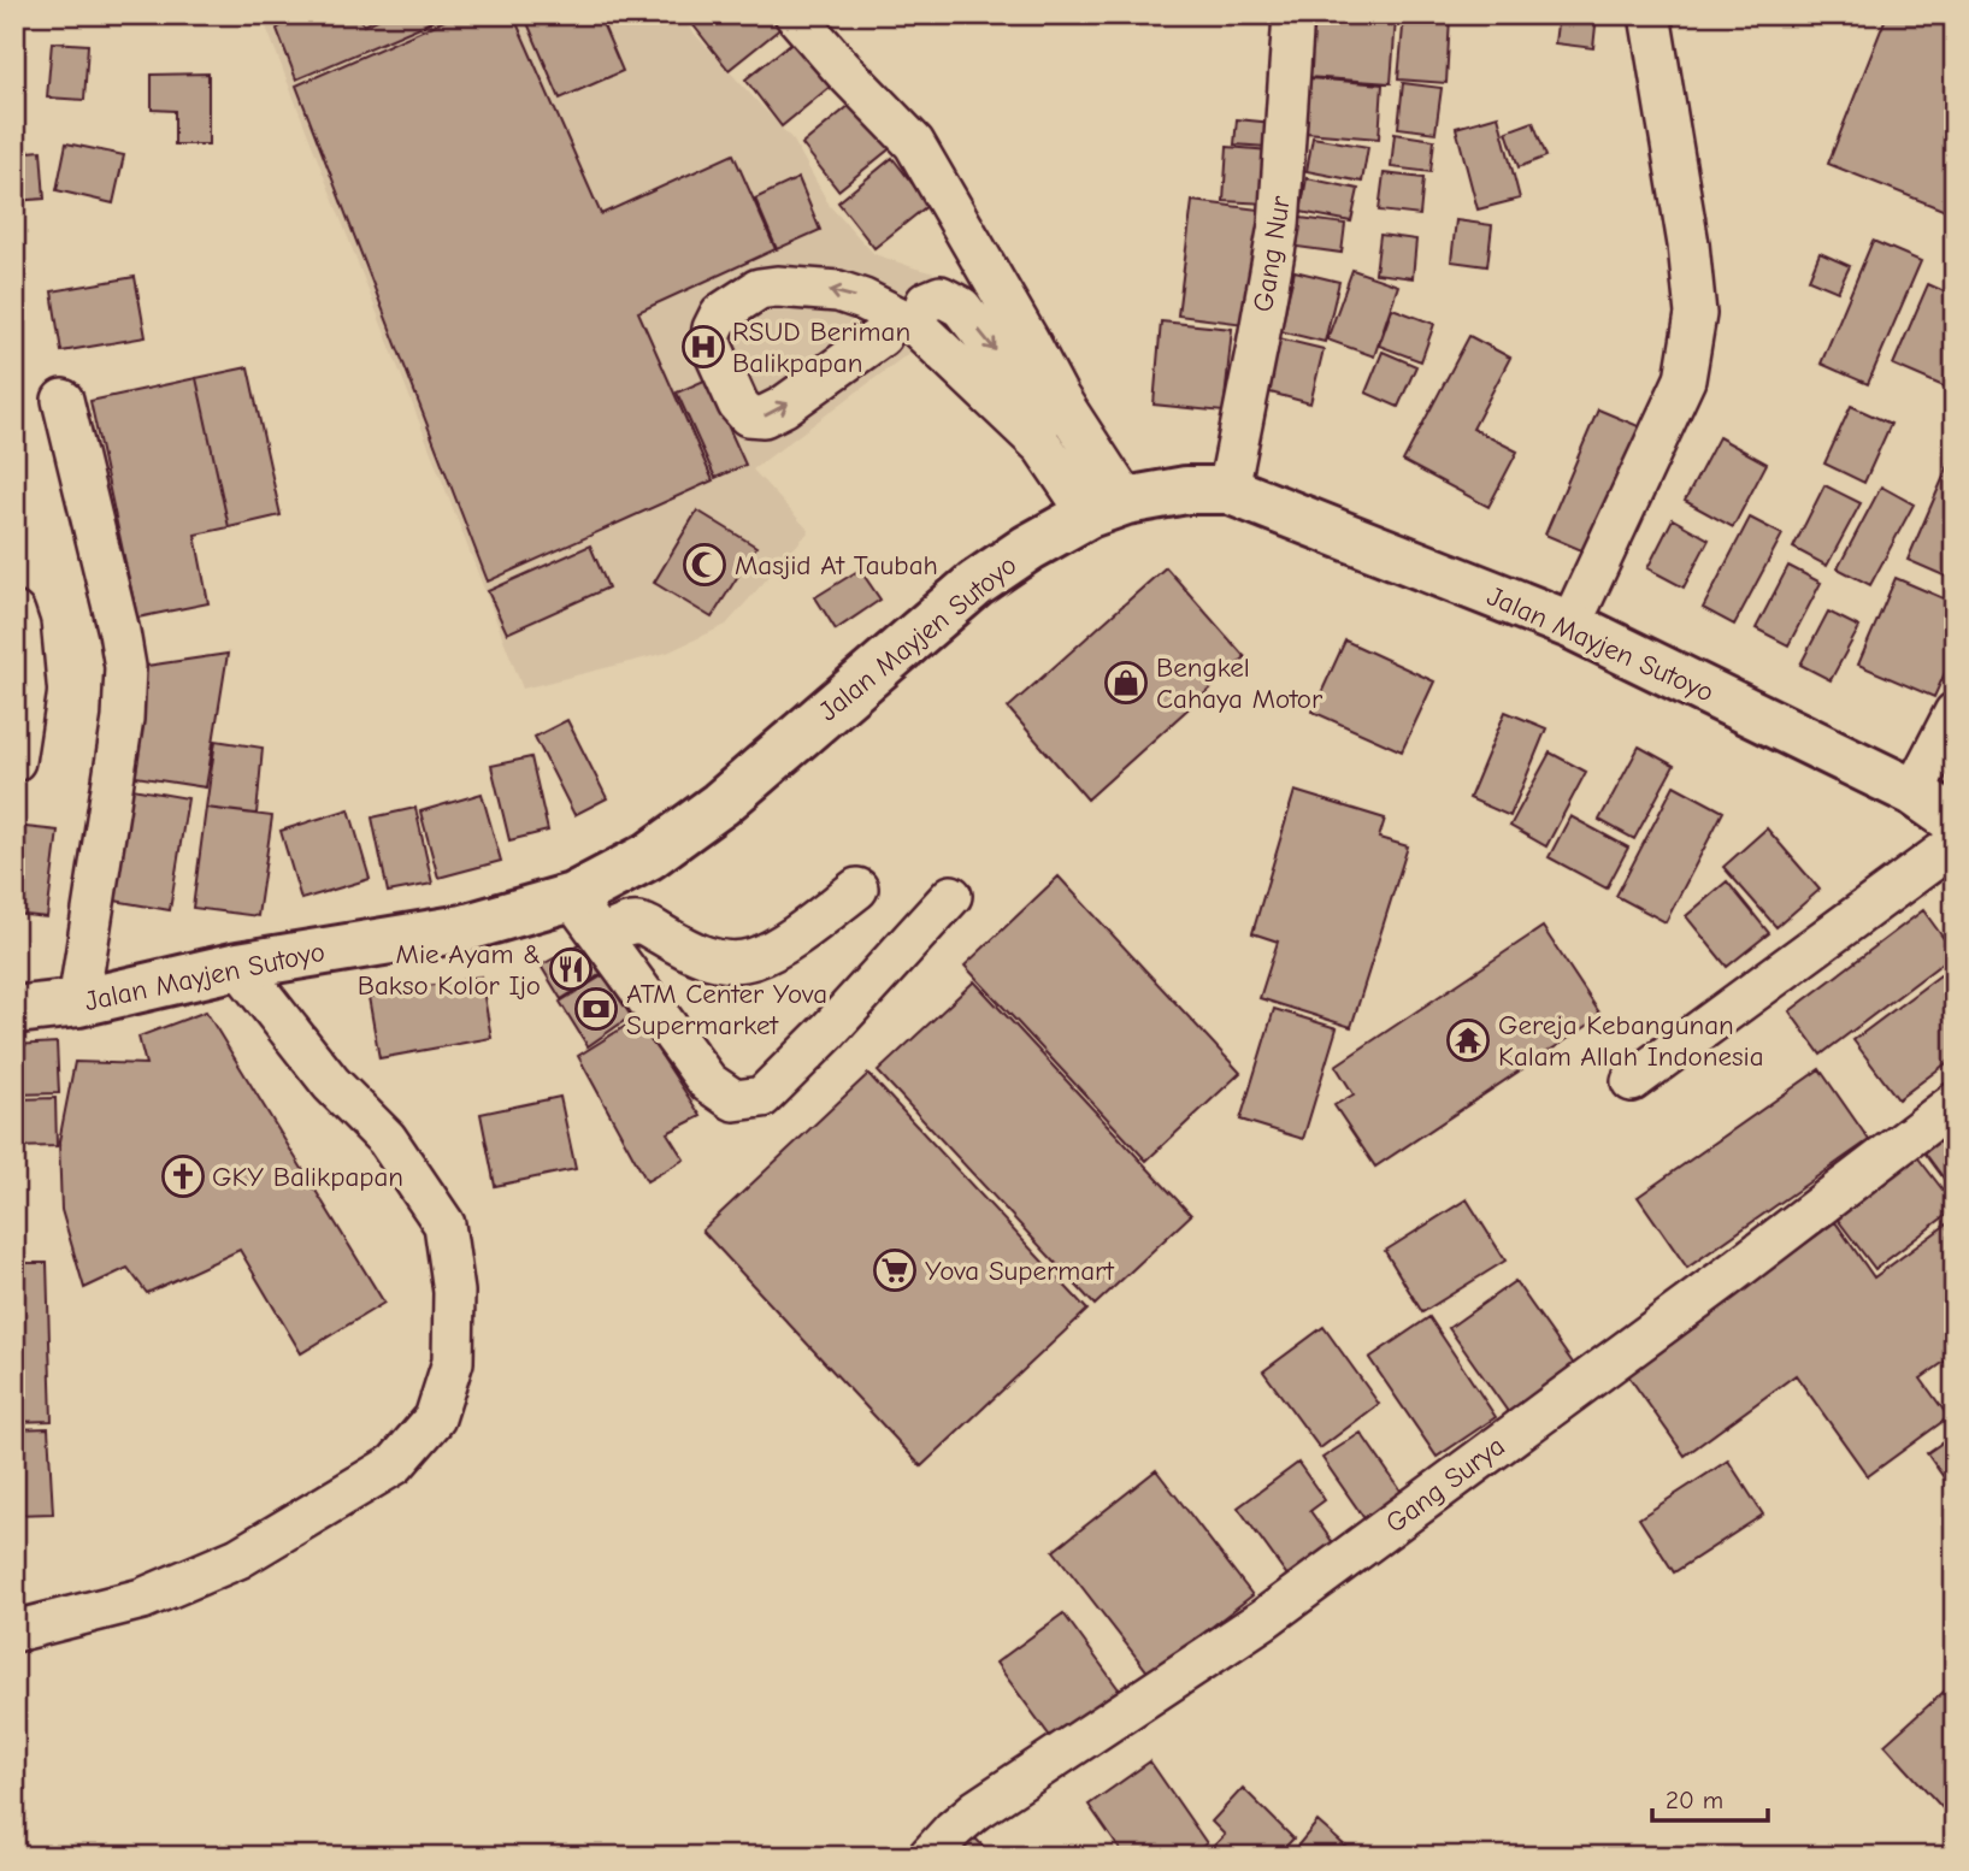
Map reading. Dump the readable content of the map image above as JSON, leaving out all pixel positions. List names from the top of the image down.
{
  "streets": {
    "main road": ["Jalan Mayjen Sutoyo"],
    "street": ["Gang Nur", "Gang Surya"]
  },
  "crossings": [
    ["Gang Nur", "Jalan Mayjen Sutoyo"]
  ],
  "places": {
    "hospital": ["RSUD Beriman Balikpapan"],
    "mosque": ["Masjid At Taubah"],
    "shop": ["Bengkel Cahaya Motor"],
    "restaurant": ["Mie Ayam & Bakso Kolor Ijo"],
    "bank": ["ATM Center Yova Supermarket"],
    "temple": ["Gereja Kebangunan Kalam Allah Indonesia"],
    "church": ["GKY Balikpapan"],
    "supermarket": ["Yova Supermart"]
  },
  "scale_bar": "20 m"
}
